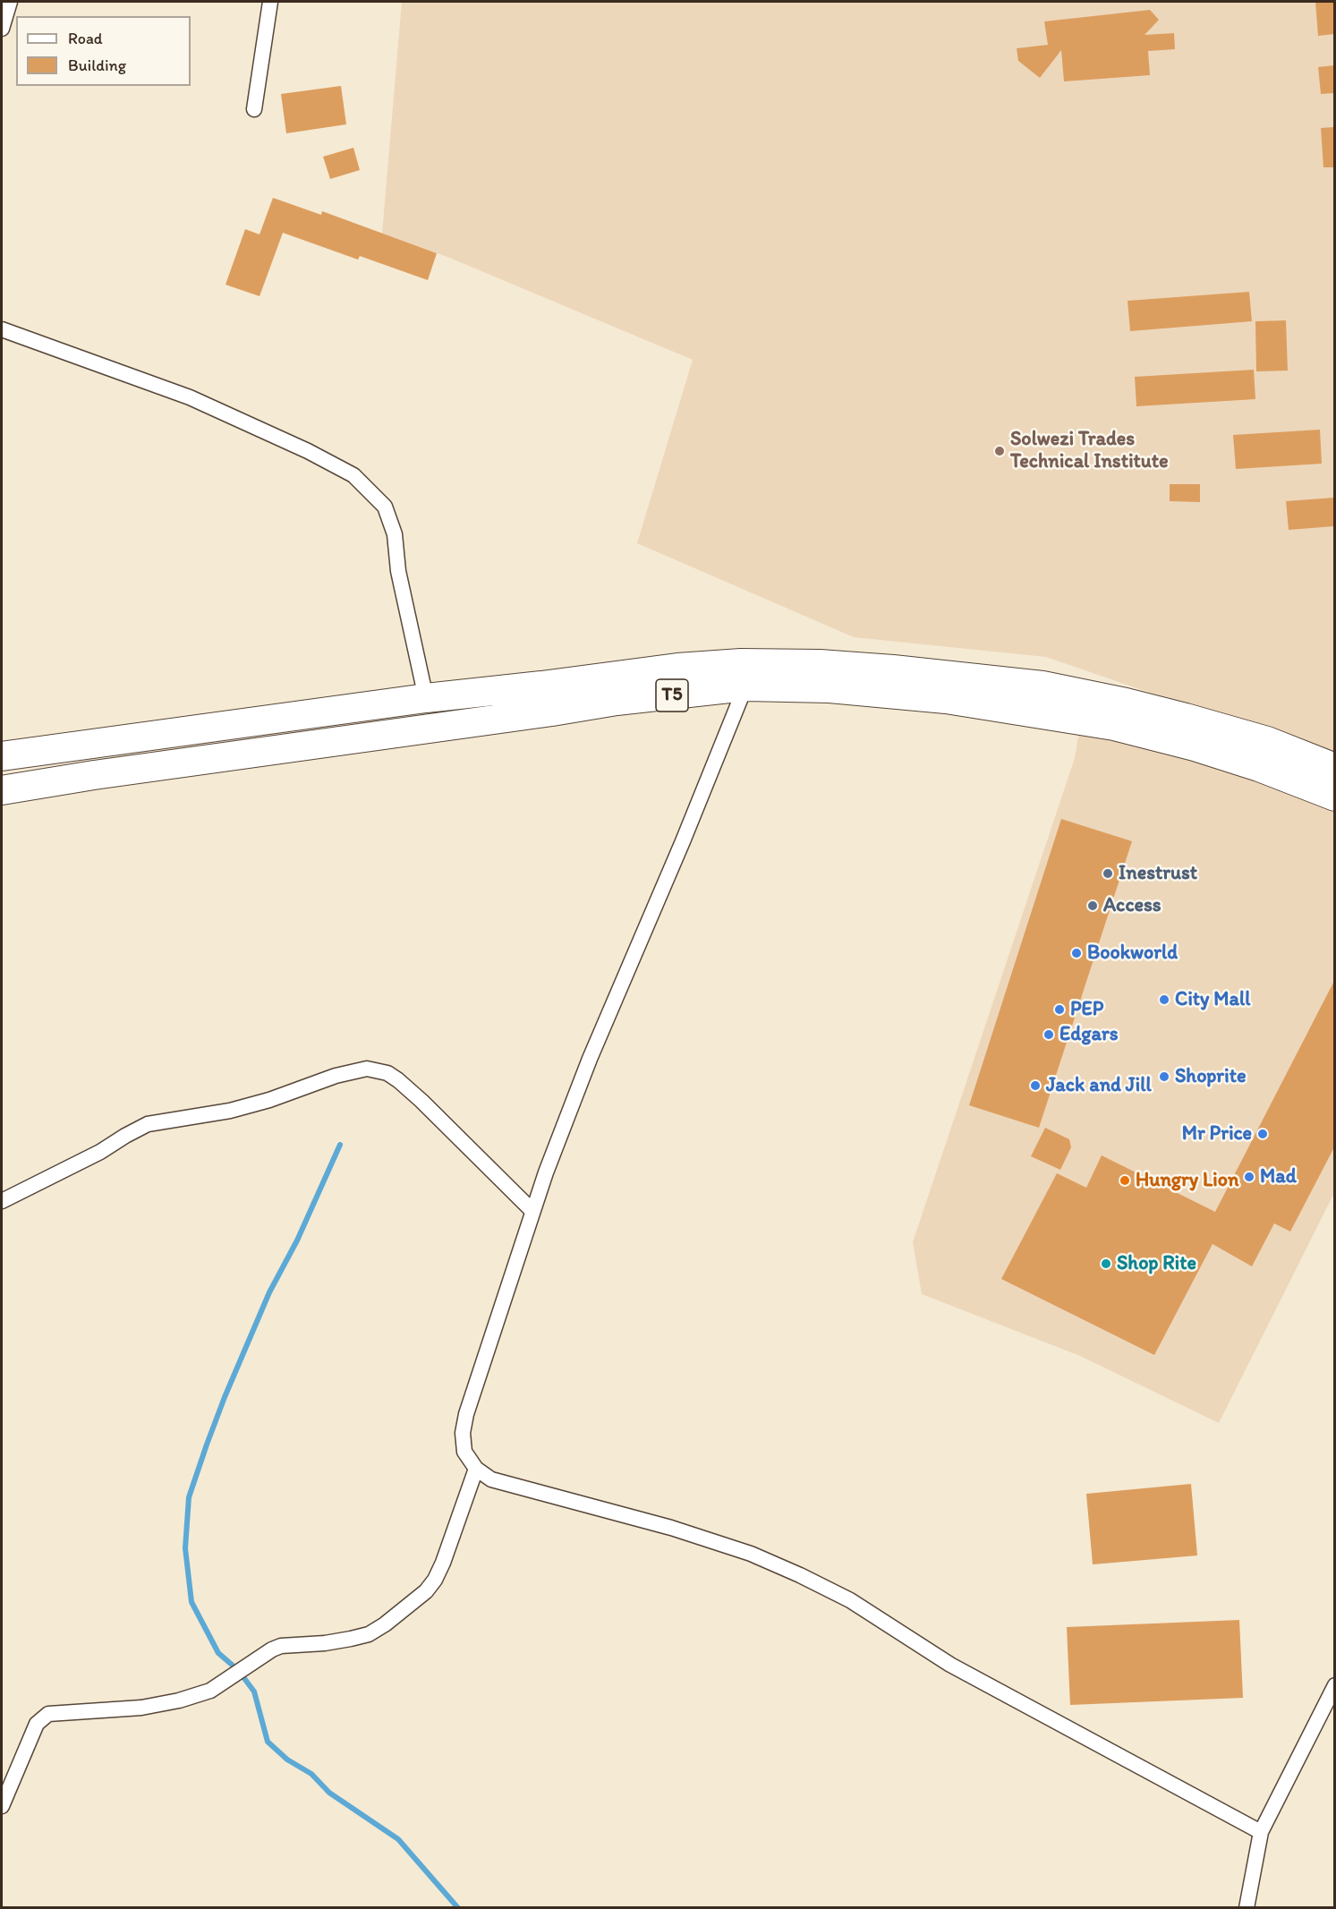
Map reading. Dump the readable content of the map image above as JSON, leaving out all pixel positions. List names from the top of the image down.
{
  "streets": {
    "highway": ["T5"]
  },
  "places": [
    "Solwezi Trades Technical Institute",
    "Inestrust",
    "Access",
    "Bookworld",
    "City Mall",
    "PEP",
    "Edgars",
    "Shoprite",
    "Jack and Jill",
    "Mr Price",
    "Mad",
    "Hungry Lion",
    "Shop Rite"
  ],
  "legend": ["Road", "Building"]
}
